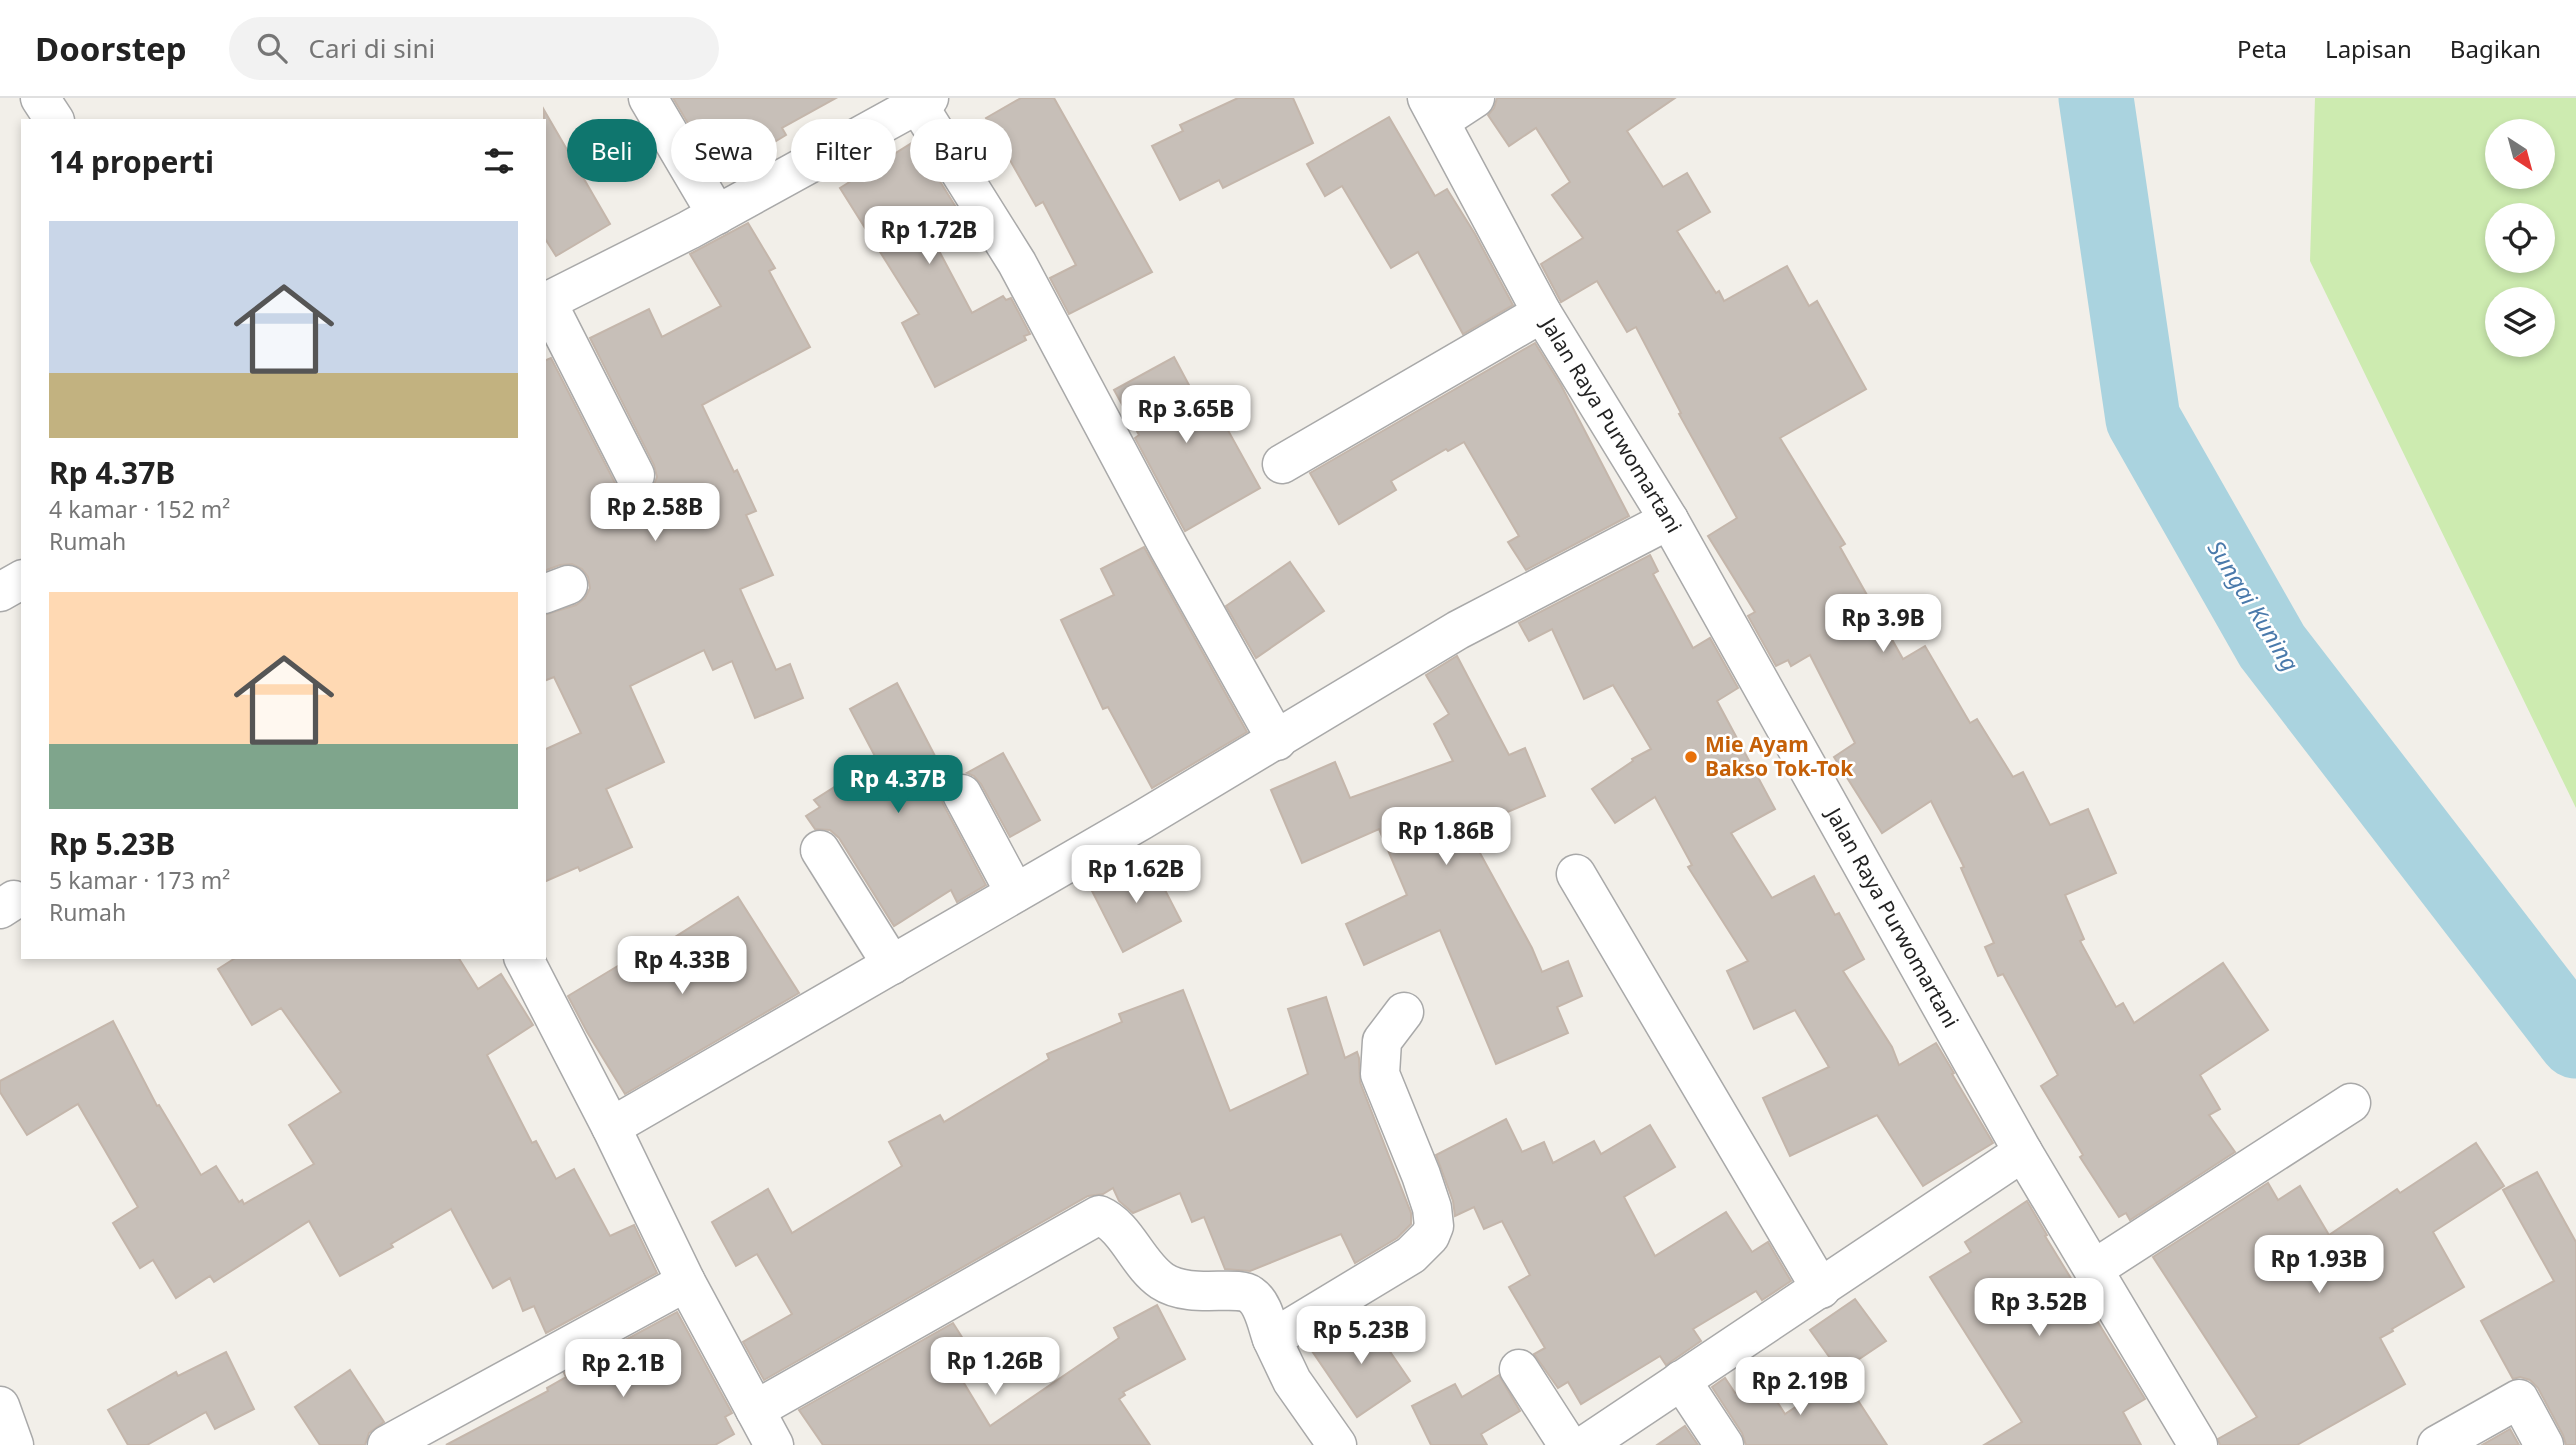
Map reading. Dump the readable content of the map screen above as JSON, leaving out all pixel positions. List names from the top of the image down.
{
  "streets": {
    "street": ["Jalan Raya Purwomartani"]
  },
  "water": ["Sungai Kuning"],
  "places": ["Mie Ayam Bakso Tok-Tok"],
  "north": "bottom right",
  "page": {
    "header": "Doorstep",
    "search": "Cari di sini",
    "nav": ["Peta", "Lapisan", "Bagikan"],
    "chip": [
      "Beli",
      "Sewa",
      "Filter",
      "Baru"
    ],
    "heading": "14 properti",
    "list": [
      {
        "name": "Rp 4.37B",
        "note": "4 kamar · 152 m² · Rumah"
      },
      {
        "name": "Rp 5.23B",
        "note": "5 kamar · 173 m² · Rumah"
      }
    ],
    "price": [
      "Rp 1.72B",
      "Rp 3.65B",
      "Rp 2.58B",
      "Rp 3.9B",
      "Rp 4.37B",
      "Rp 1.86B",
      "Rp 1.62B",
      "Rp 4.33B",
      "Rp 1.93B",
      "Rp 3.52B",
      "Rp 5.23B",
      "Rp 1.26B",
      "Rp 2.1B",
      "Rp 2.19B"
    ]
  }
}
